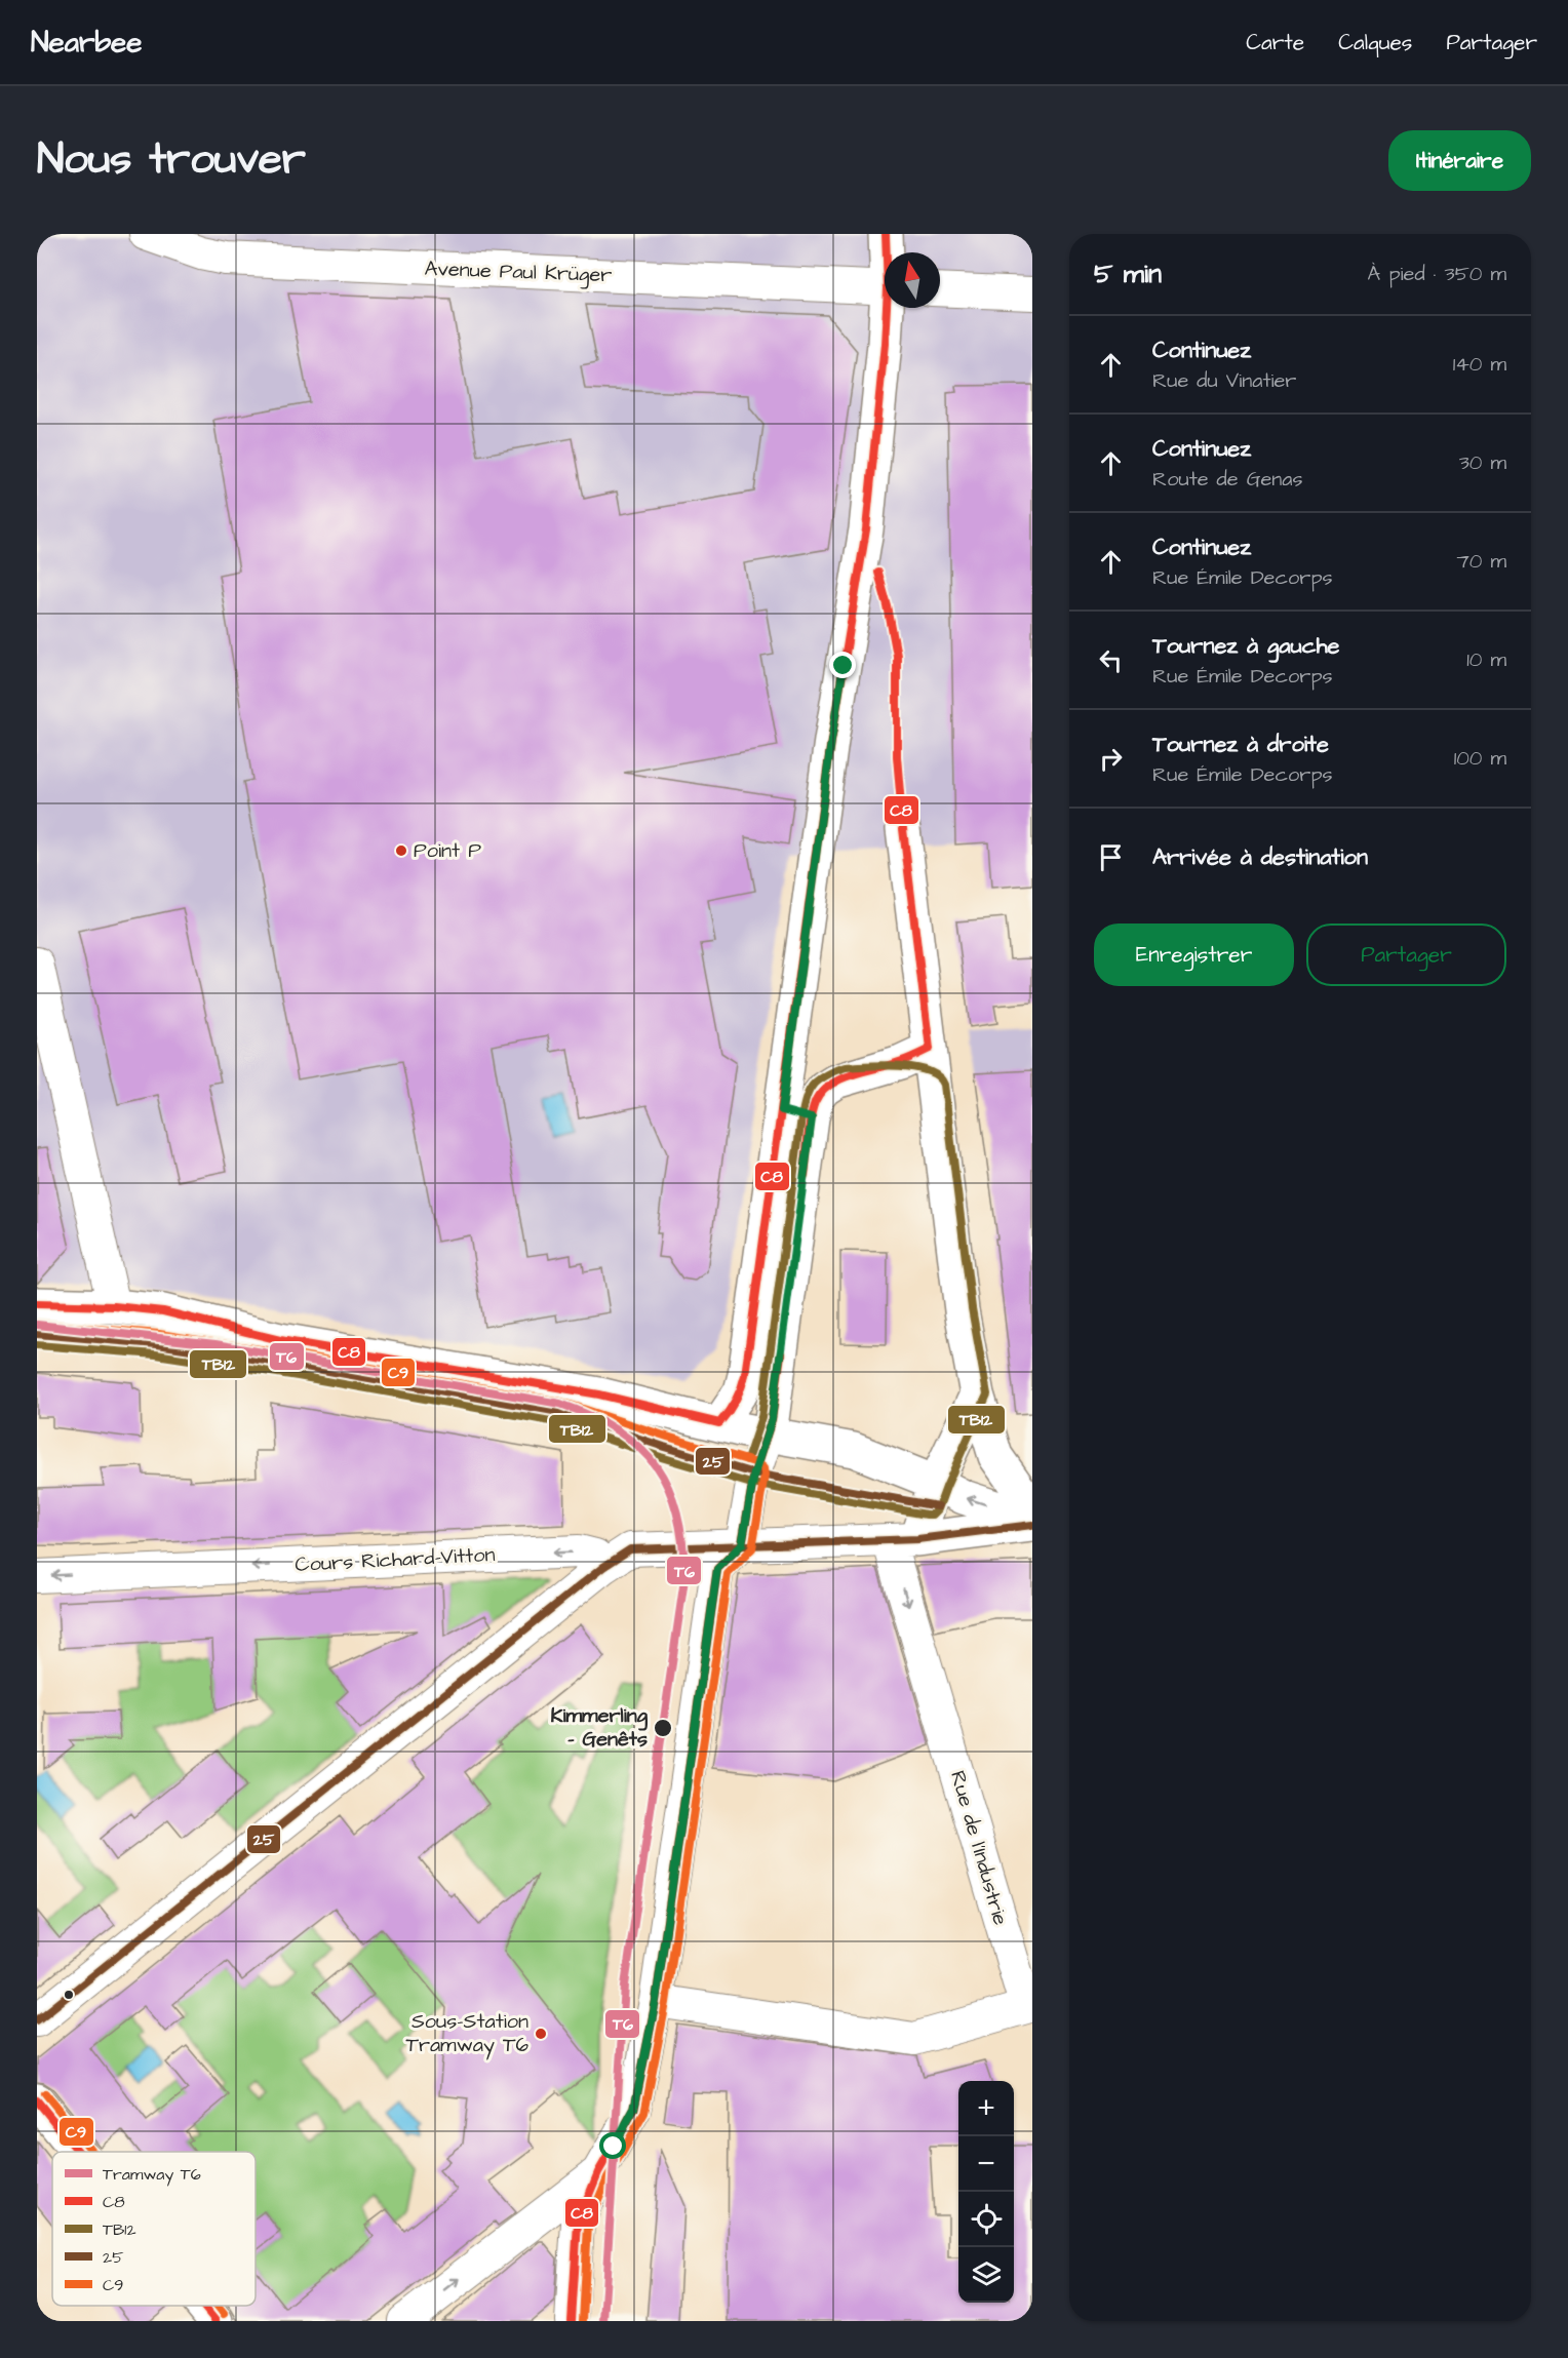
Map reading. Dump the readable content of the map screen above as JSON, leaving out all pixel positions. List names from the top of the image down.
{
  "streets": {
    "street": ["Avenue Paul Krüger", "Cours Richard-Vitton", "Rue de l'Industrie"]
  },
  "places": ["Point P", "Kimmerling - Genêts", "Sous-Station Tramway T6"],
  "lines": [
    "transit line C8",
    "transit line TB12",
    "transit line C9",
    "tram line T6",
    "transit line 25"
  ],
  "legend": [
    "Tramway T6",
    "C8",
    "TB12",
    "25",
    "C9"
  ],
  "north": "top",
  "page": {
    "header": "Nearbee",
    "nav": ["Carte", "Calques", "Partager"],
    "title": "Nous trouver",
    "buttons": [
      "Itinéraire",
      ["Enregistrer", "Partager"]
    ],
    "heading": ["5 min", "À pied · 350 m"],
    "list": [
      ["Continuez", "Rue du Vinatier", "140 m"],
      ["Continuez", "Route de Genas", "30 m"],
      ["Continuez", "Rue Émile Decorps", "70 m"],
      ["Tournez à gauche", "Rue Émile Decorps", "10 m"],
      ["Tournez à droite", "Rue Émile Decorps", "100 m"],
      "Arrivée à destination"
    ],
    "map_buttons": ["+", "−"]
  }
}
